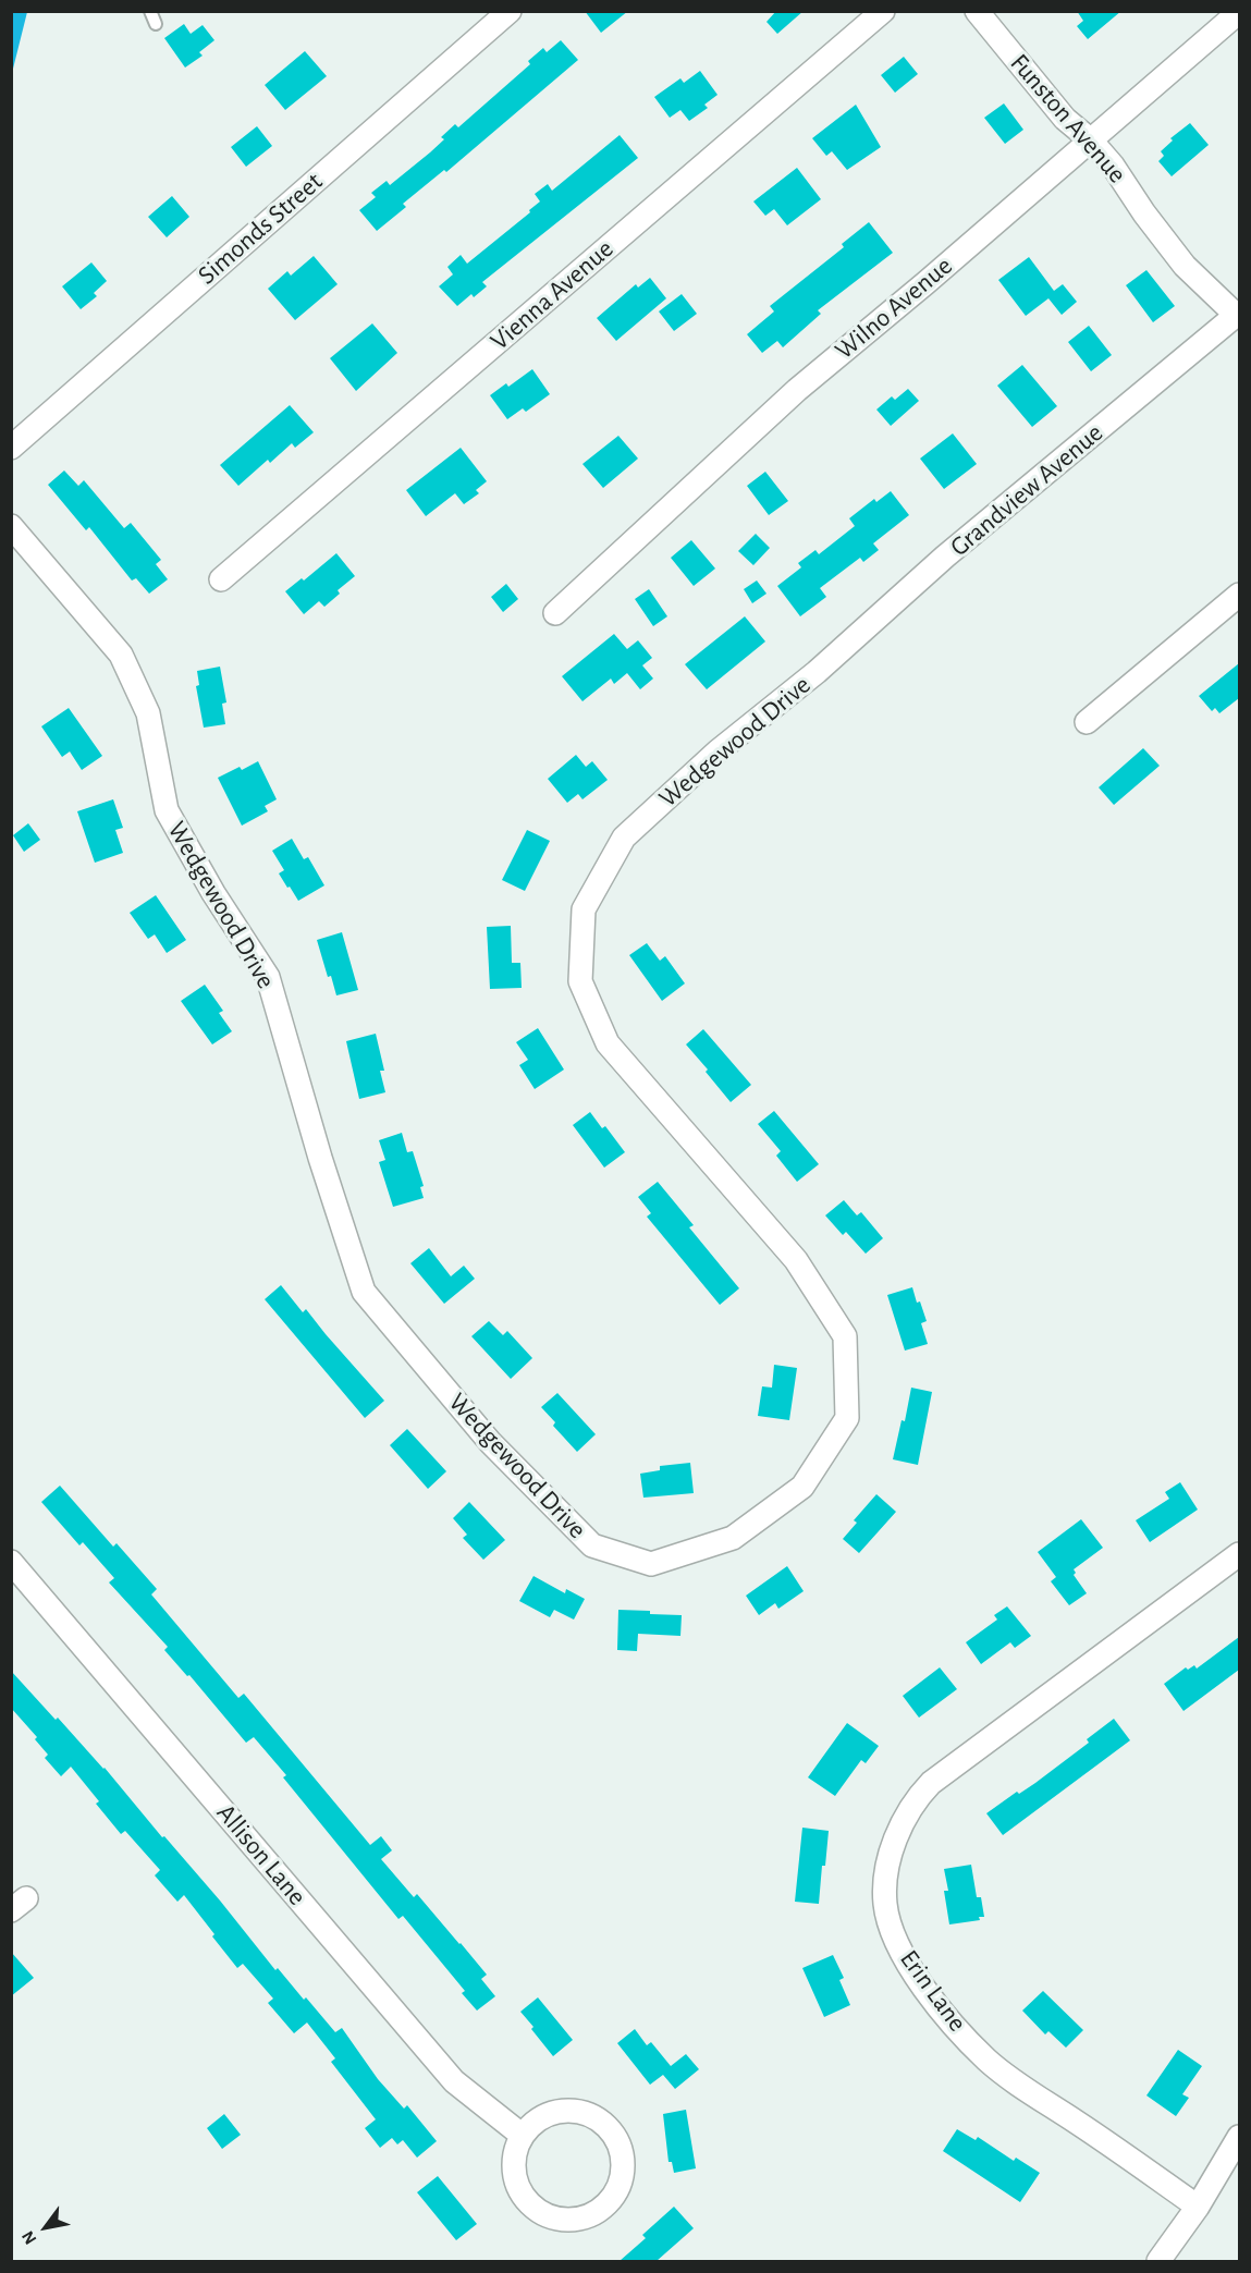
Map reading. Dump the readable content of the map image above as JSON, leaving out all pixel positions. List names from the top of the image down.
{
  "streets": {
    "street": [
      "Funston Avenue",
      "Simonds Street",
      "Vienna Avenue",
      "Wilno Avenue",
      "Grandview Avenue",
      "Wedgewood Drive",
      "Allison Lane",
      "Erin Lane"
    ]
  },
  "crossings": [
    ["Funston Avenue", "Wilno Avenue"],
    ["Funston Avenue", "Grandview Avenue"],
    ["Grandview Avenue", "Wedgewood Drive"]
  ],
  "north": "bottom left"
}
